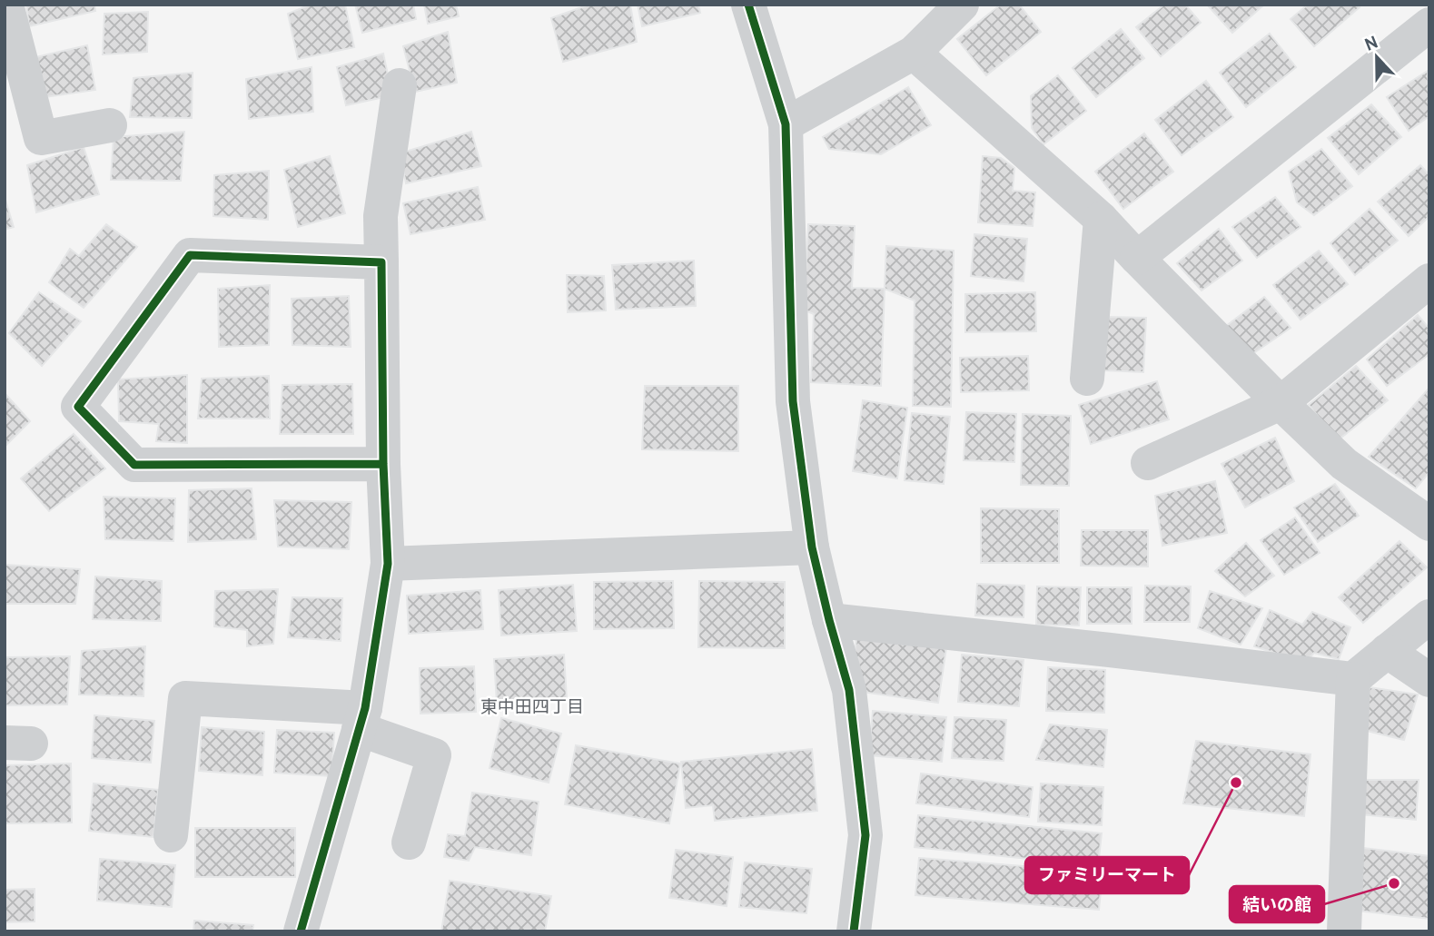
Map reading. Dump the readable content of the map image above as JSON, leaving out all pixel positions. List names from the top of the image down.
{
  "districts": ["東中田四丁目"],
  "places": ["ファミリーマート", "結いの館"],
  "north": "top"
}
